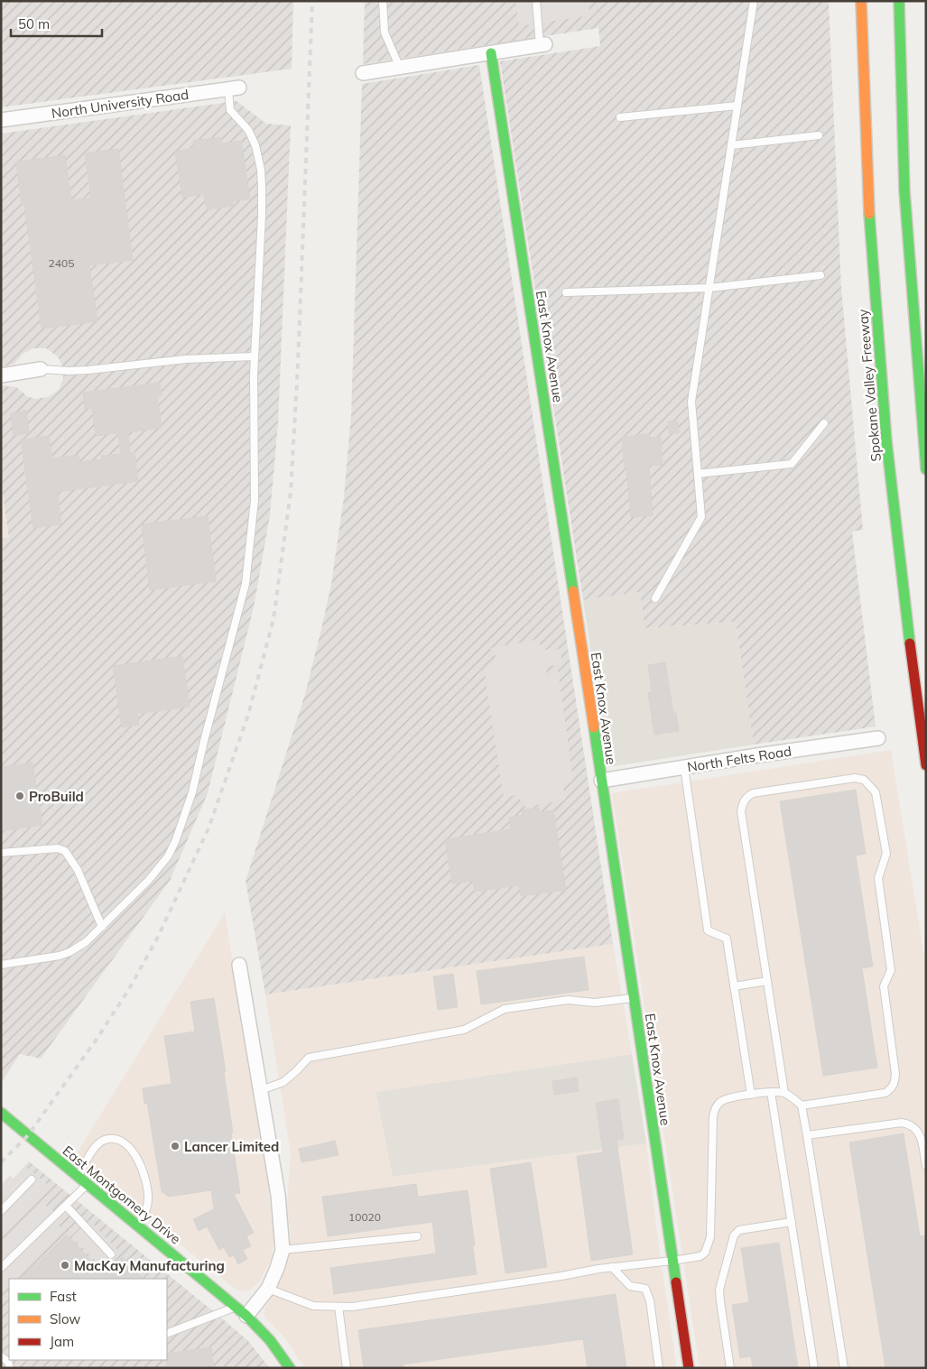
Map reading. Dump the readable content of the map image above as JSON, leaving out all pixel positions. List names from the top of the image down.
{
  "streets": {
    "main road": ["East Knox Avenue", "Spokane Valley Freeway", "East Montgomery Drive"],
    "street": ["North University Road", "North Felts Road"]
  },
  "crossings": [
    ["East Knox Avenue", "North Felts Road"]
  ],
  "places": ["ProBuild", "Lancer Limited", "MacKay Manufacturing"],
  "house_numbers": ["2405", "10020"],
  "legend": ["Fast", "Slow", "Jam"],
  "scale_bar": "50 m"
}
